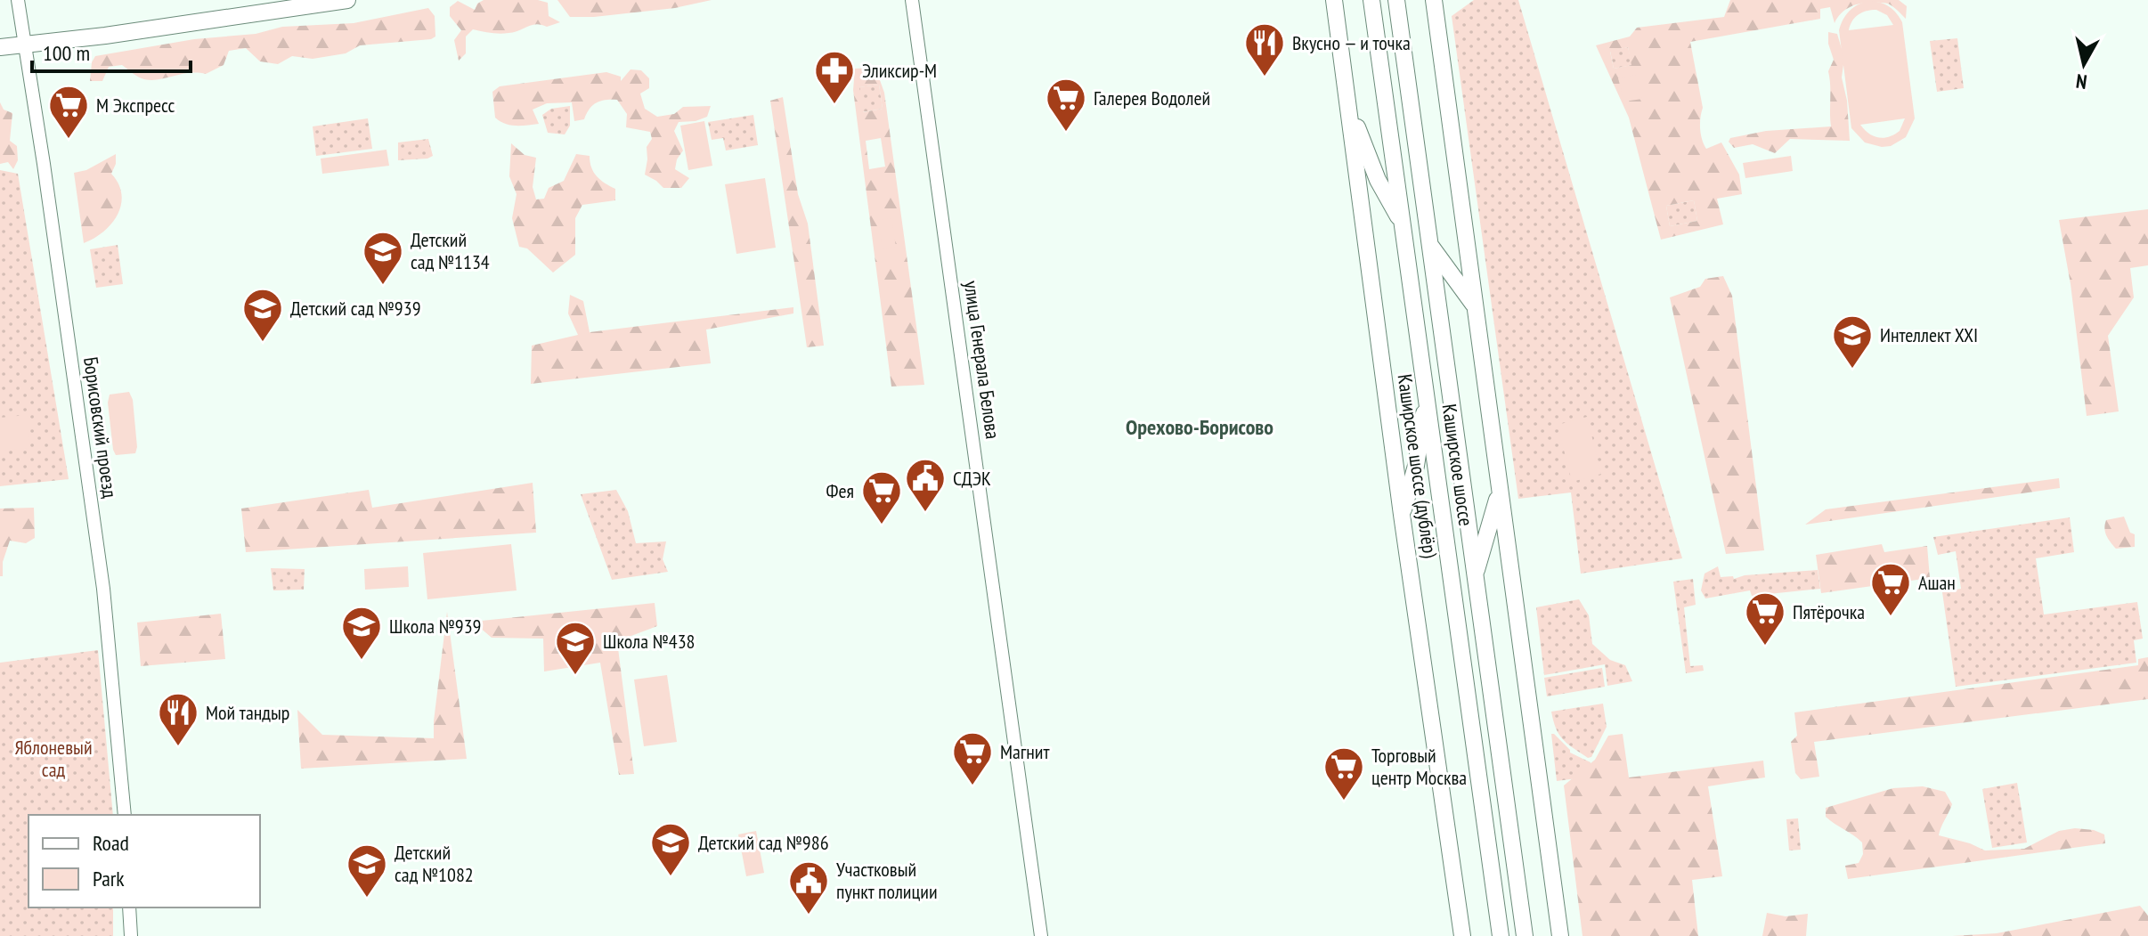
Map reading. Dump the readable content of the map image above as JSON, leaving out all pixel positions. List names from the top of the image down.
{
  "streets": {
    "main road": ["Каширское шоссе", "Каширское шоссе (дублёр)"],
    "street": ["улица Генерала Белова", "Борисовский проезд"]
  },
  "districts": ["Орехово-Борисово"],
  "parks": ["Яблоневый сад"],
  "places": {
    "restaurant": ["Вкусно — и точка", "Мой тандыр"],
    "pharmacy": ["Эликсир-М"],
    "supermarket": [
      "Галерея Водолей",
      "М Экспресс",
      "Фея",
      "Ашан",
      "Пятёрочка",
      "Магнит",
      "Торговый центр Москва"
    ],
    "school or university": [
      "Детский сад №1134",
      "Детский сад №939",
      "Интеллект XXI",
      "Школа №939",
      "Школа №438",
      "Детский сад №986",
      "Детский сад №1082"
    ],
    "public building": ["СДЭК", "Участковый пункт полиции"]
  },
  "legend": ["Road", "Park"],
  "scale_bar": "100 m",
  "north": "bottom"
}
